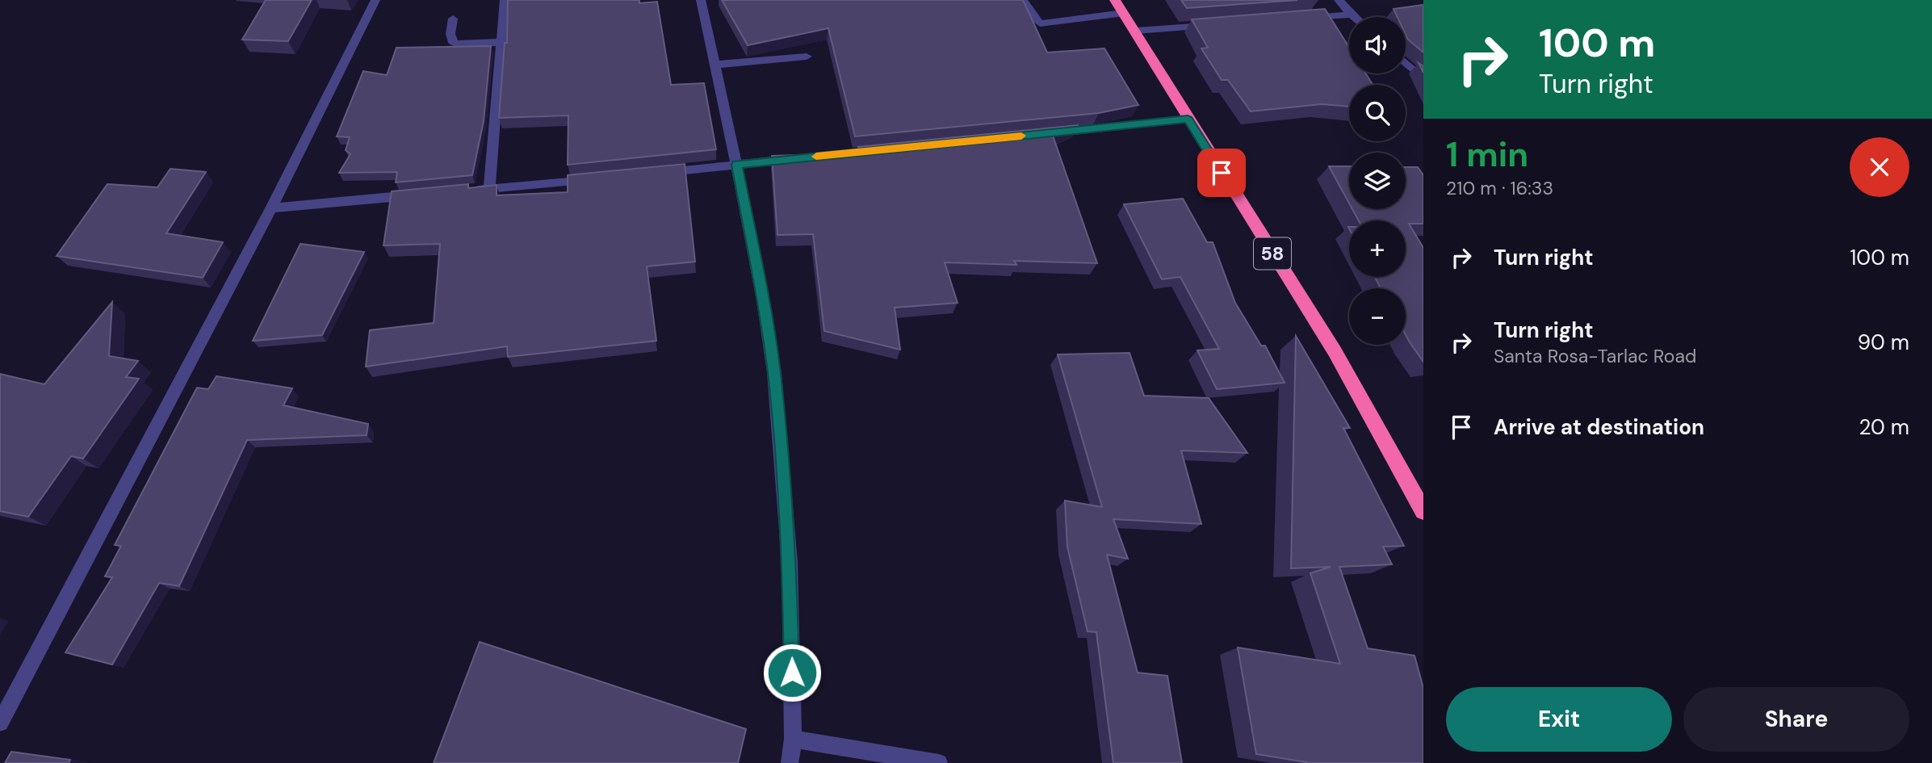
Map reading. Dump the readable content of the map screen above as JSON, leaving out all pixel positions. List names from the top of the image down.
{
  "streets": {
    "highway": ["58"]
  },
  "page": {
    "turn": ["100 m", "Turn right"],
    "map_buttons": ["+", "−"],
    "heading": ["1 min", "210 m · 16:33"],
    "list": [
      {
        "name": "Turn right",
        "value": "100 m"
      },
      {
        "name": "Turn right",
        "note": "Santa Rosa-Tarlac Road",
        "value": "90 m"
      },
      {
        "name": "Arrive at destination",
        "value": "20 m"
      }
    ],
    "buttons": ["Exit", "Share"]
  }
}
